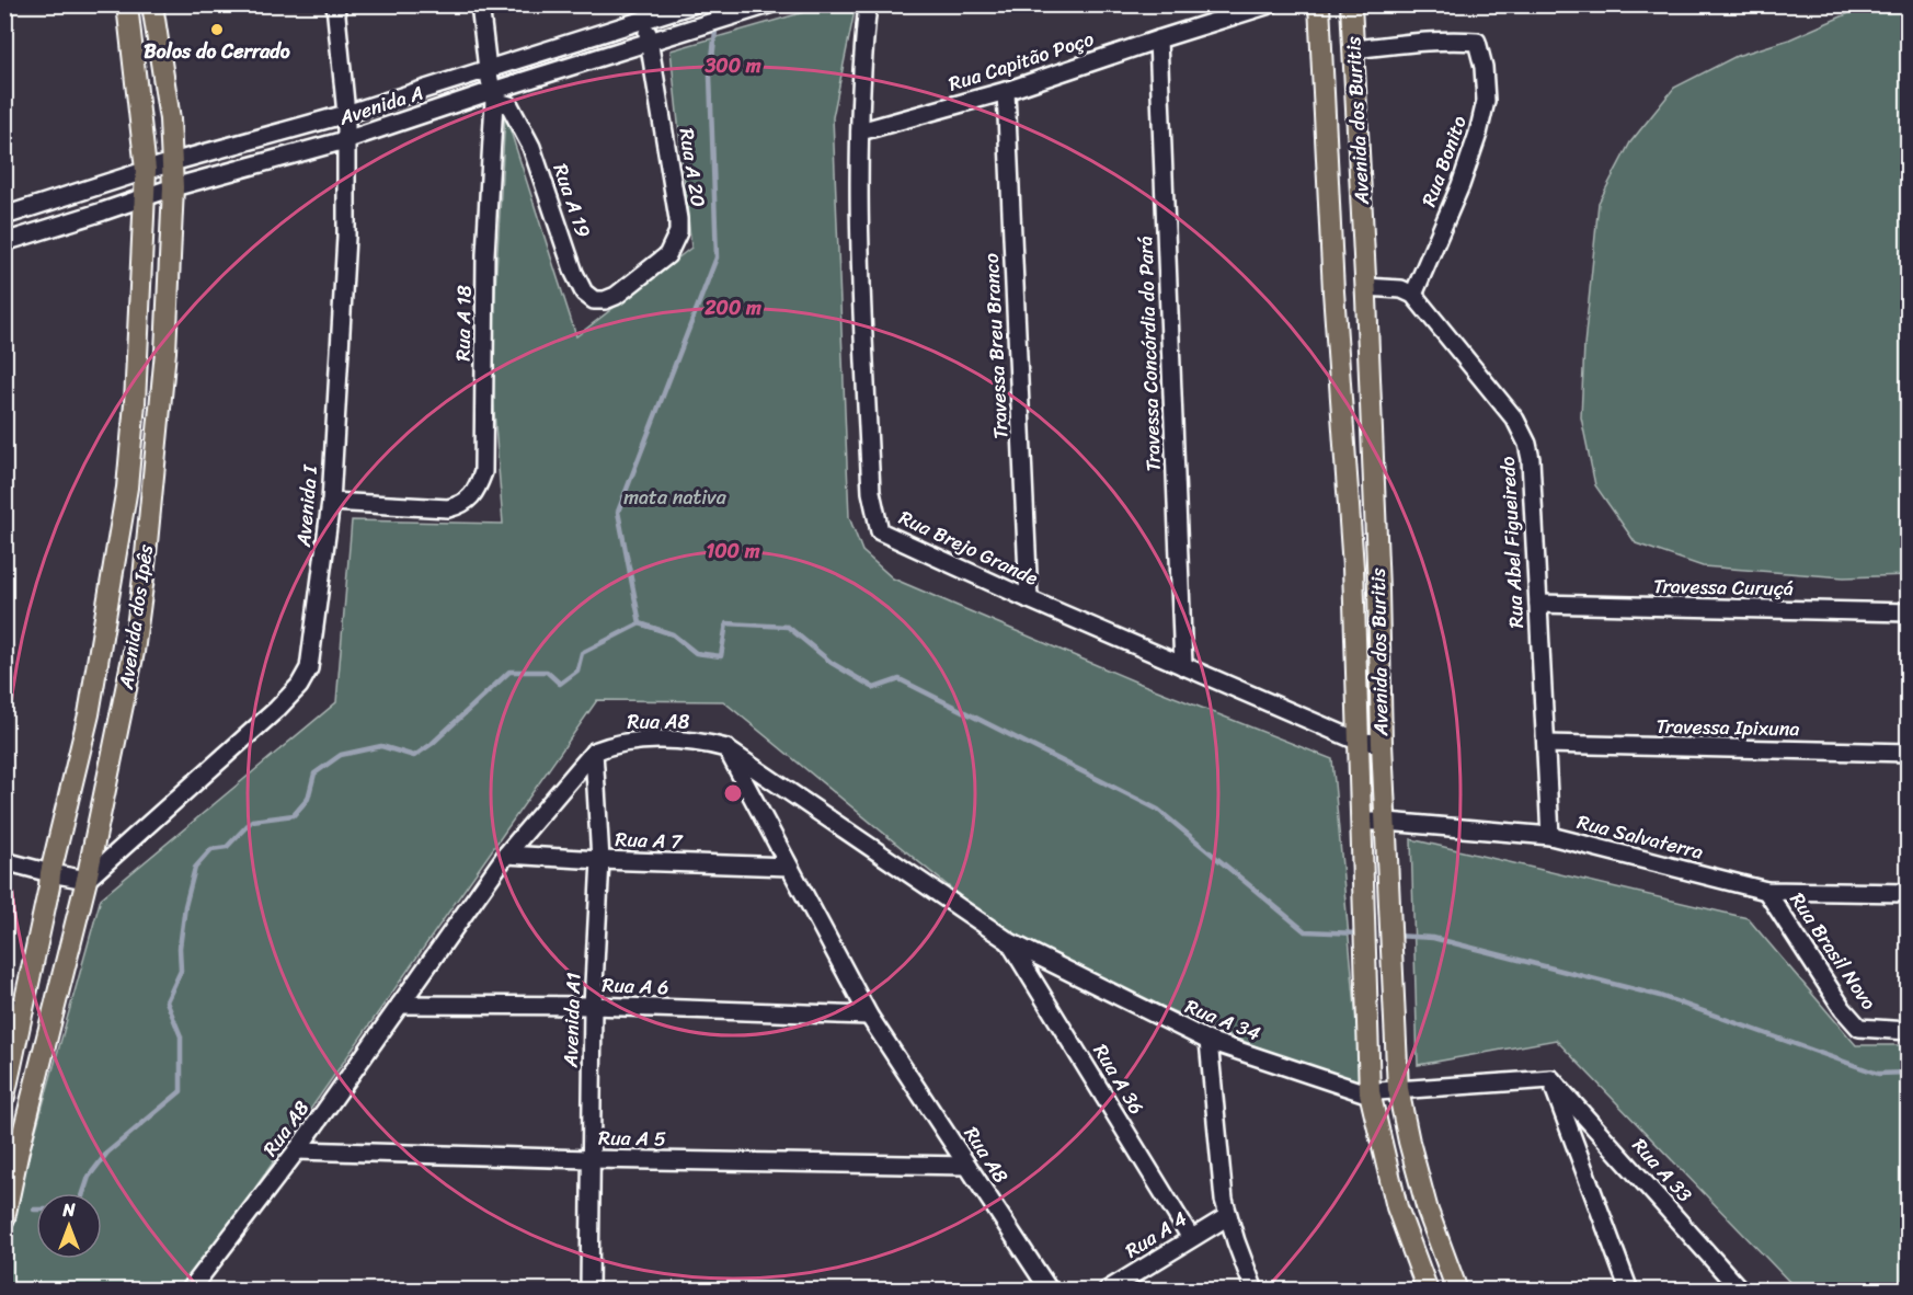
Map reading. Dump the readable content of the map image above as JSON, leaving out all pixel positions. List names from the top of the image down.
{
  "streets": {
    "main road": ["Avenida dos Buritis", "Avenida dos Ipês"],
    "street": [
      "Rua Capitão Poço",
      "Avenida A",
      "Rua Bonito",
      "Rua A 20",
      "Rua A 19",
      "Rua A 18",
      "Travessa Breu Branco",
      "Travessa Concórdia do Pará",
      "Avenida I",
      "Rua Abel Figueiredo",
      "Rua Brejo Grande",
      "Travessa Curuçá",
      "Rua A8",
      "Travessa Ipixuna",
      "Rua Salvaterra",
      "Rua A 7",
      "Rua Brasil Novo",
      "Rua A 6",
      "Avenida A1",
      "Rua A 34",
      "Rua A 36",
      "Rua A 5",
      "Rua A 33",
      "Rua A 4"
    ]
  },
  "crossings": [
    ["Rua Capitão Poço", "Travessa Breu Branco"],
    ["Rua Capitão Poço", "Travessa Concórdia do Pará"],
    ["Rua Capitão Poço", "Rua Brejo Grande"],
    ["Avenida A", "Rua A 20"],
    ["Avenida A", "Rua A 19"],
    ["Avenida A", "Rua A 18"],
    ["Avenida A", "Avenida I"],
    ["Avenida A", "Avenida dos Ipês"],
    ["Avenida dos Buritis", "Rua Bonito"],
    ["Avenida dos Buritis", "Rua Brejo Grande"],
    ["Avenida dos Buritis", "Rua Salvaterra"],
    ["Avenida dos Buritis", "Rua A 34"],
    ["Rua Bonito", "Rua Abel Figueiredo"],
    ["Rua A 20", "Rua A 19"],
    ["Rua A 19", "Rua A 18"],
    ["Rua A 18", "Avenida I"],
    ["Travessa Breu Branco", "Rua Brejo Grande"],
    ["Travessa Concórdia do Pará", "Rua Brejo Grande"],
    ["Avenida I", "Avenida dos Ipês"],
    ["Rua Abel Figueiredo", "Travessa Curuçá"],
    ["Rua Abel Figueiredo", "Travessa Ipixuna"],
    ["Rua Abel Figueiredo", "Rua Salvaterra"],
    ["Rua A8", "Rua A 7"],
    ["Rua A8", "Rua A 6"],
    ["Rua A8", "Avenida A1"],
    ["Rua A8", "Rua A 34"],
    ["Rua A8", "Rua A 5"],
    ["Rua Salvaterra", "Rua Brasil Novo"],
    ["Rua A 7", "Avenida A1"],
    ["Rua A 6", "Avenida A1"],
    ["Avenida A1", "Rua A 5"],
    ["Rua A 34", "Rua A 36"],
    ["Rua A 34", "Rua A 33"],
    ["Rua A 36", "Rua A 4"]
  ],
  "parks": ["mata nativa"],
  "places": ["Bolos do Cerrado"],
  "north": "top",
  "rings": ["300 m", "200 m", "100 m"]
}
